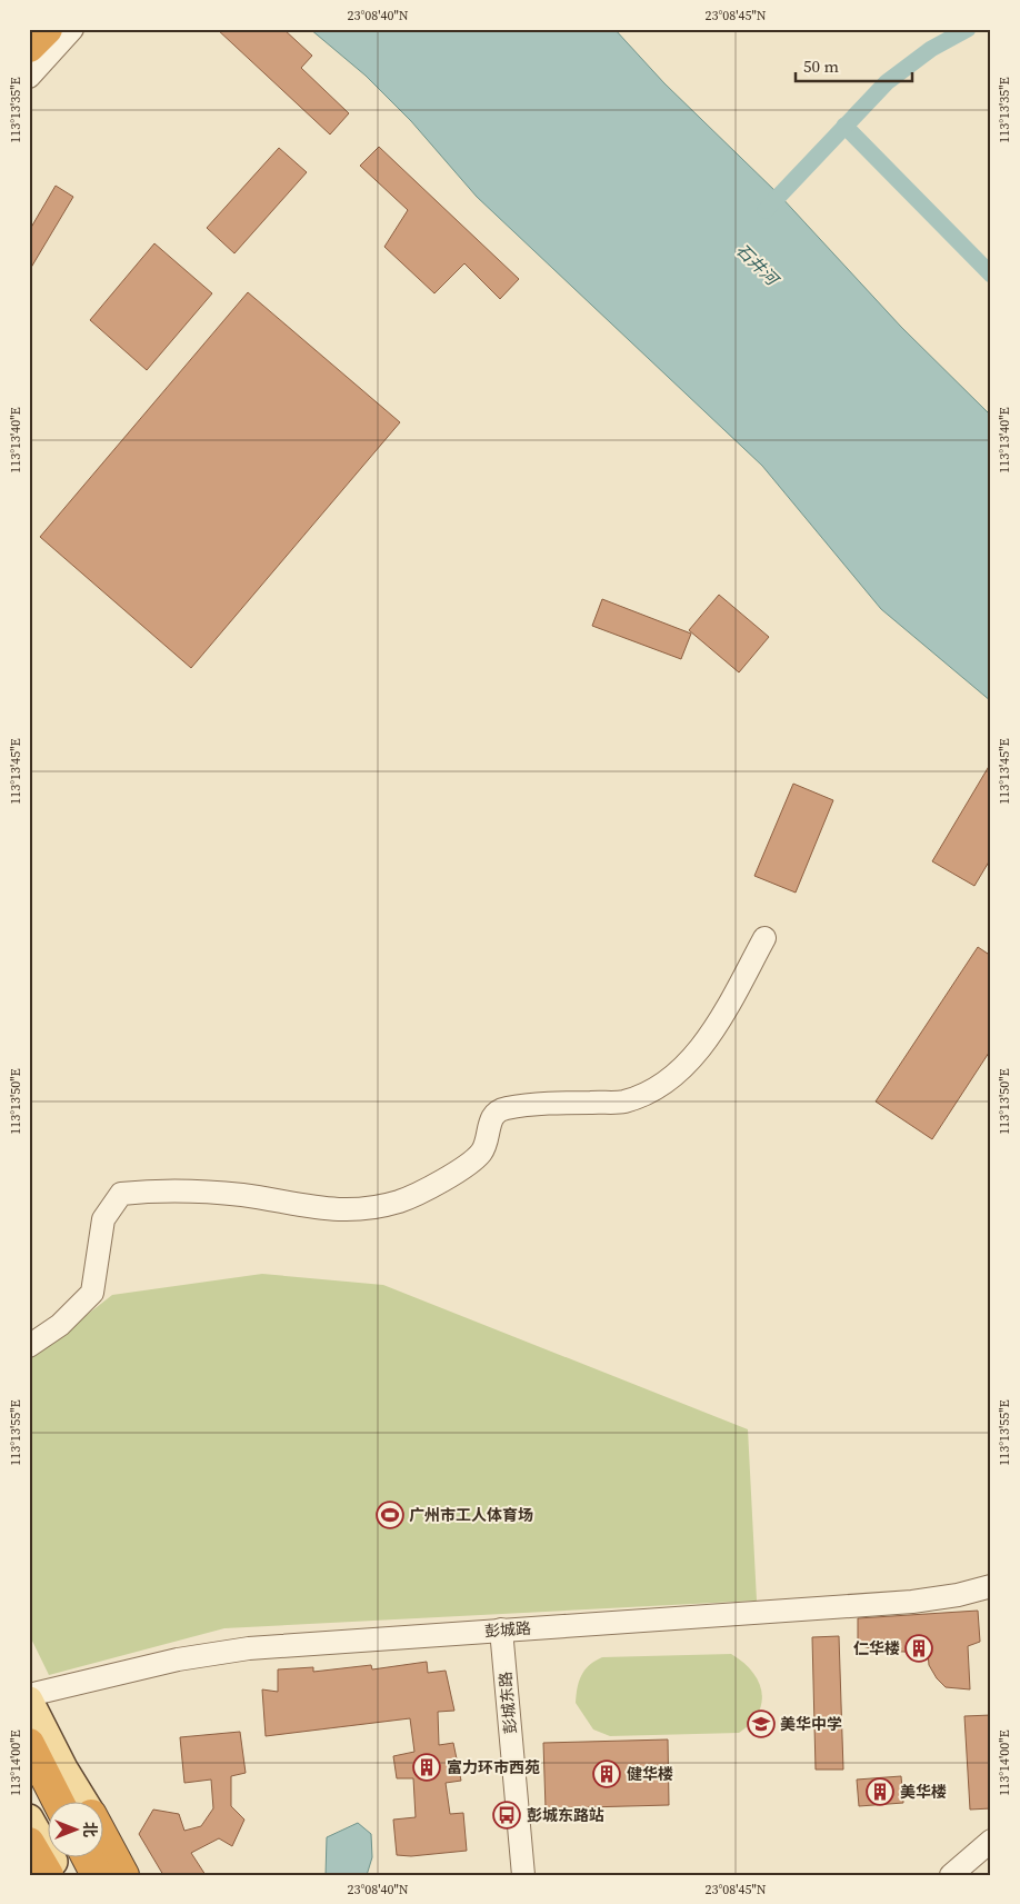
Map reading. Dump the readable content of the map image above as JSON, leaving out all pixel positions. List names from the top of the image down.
{
  "streets": {
    "street": ["彭城路", "彭城东路"]
  },
  "crossings": [
    ["彭城路", "彭城东路"]
  ],
  "water": ["石井河"],
  "places": {
    "sports": ["广州市工人体育场"],
    "building": [
      "仁华楼",
      "富力环市西苑",
      "健华楼",
      "美华楼"
    ],
    "school or university": ["美华中学"],
    "bus stop": ["彭城东路站"]
  },
  "scale_bar": "50 m",
  "north": "right",
  "coordinates": [
    "23°08'40\"N",
    "23°08'45\"N",
    "113°13'35\"E",
    "113°13'40\"E",
    "113°13'45\"E",
    "113°13'50\"E",
    "113°13'55\"E",
    "113°14'00\"E"
  ]
}
